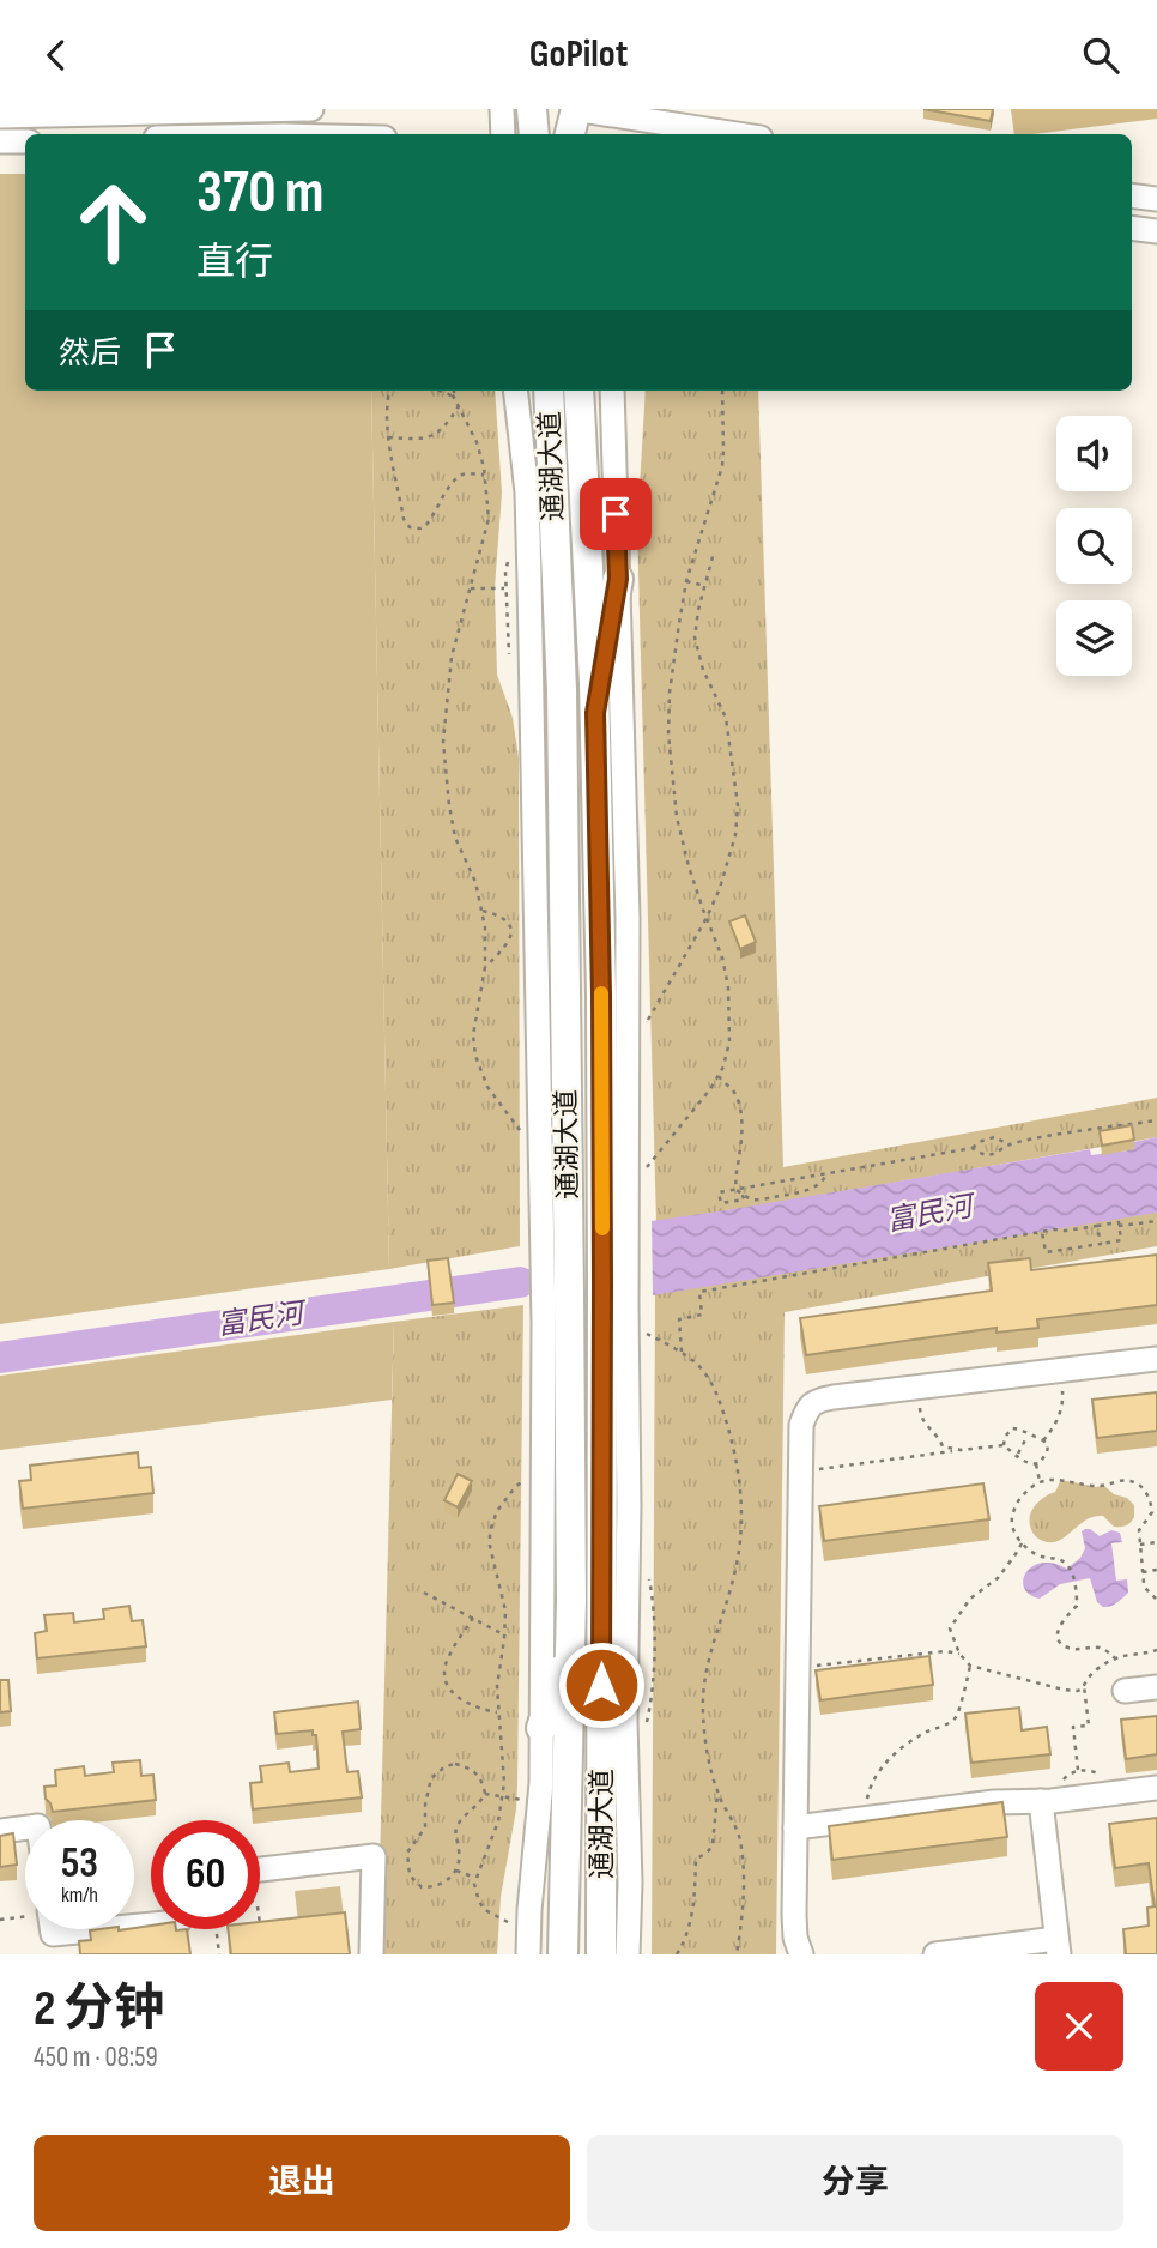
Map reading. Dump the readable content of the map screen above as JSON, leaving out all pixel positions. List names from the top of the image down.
{
  "streets": {
    "main road": ["通湖大道"]
  },
  "water": ["富民河"],
  "page": {
    "header": "GoPilot",
    "turn": ["370 m", "直行"],
    "then": "然后",
    "speed": "53 km/h",
    "limit": "60",
    "heading": ["2 分钟", "450 m · 08:59"],
    "buttons": ["退出", "分享"]
  }
}
